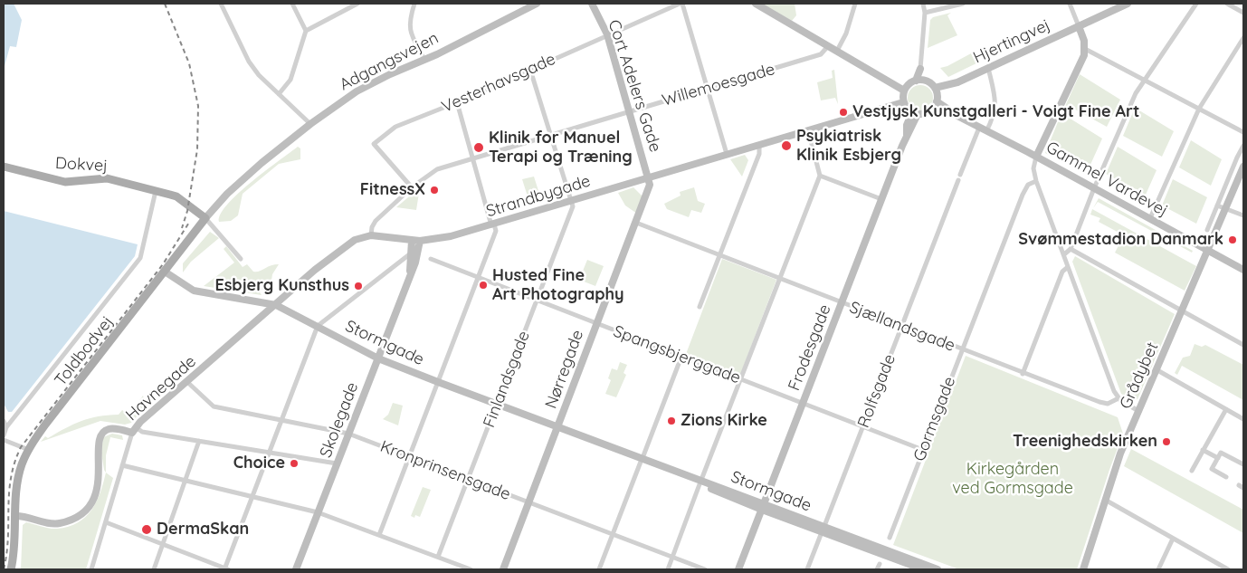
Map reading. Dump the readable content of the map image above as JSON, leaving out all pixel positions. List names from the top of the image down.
{
  "streets": {
    "main road": ["Adgangsvejen", "Dokvej", "Toldbodvej"],
    "street": [
      "Hjertingvej",
      "Vesterhavsgade",
      "Willemoesgade",
      "Cort Adelers Gade",
      "Gammel Vardevej",
      "Strandbygade",
      "Sjællandsgade",
      "Stormgade",
      "Frodesgade",
      "Spangsbjerggade",
      "Nørregade",
      "Grådybet",
      "Finlandsgade",
      "Havnegade",
      "Rolfsgade",
      "Gormsgade",
      "Skolegade",
      "Kronprinsensgade"
    ]
  },
  "crossings": [
    ["Hjertingvej", "Gammel Vardevej"],
    ["Hjertingvej", "Strandbygade"],
    ["Hjertingvej", "Frodesgade"],
    ["Adgangsvejen", "Dokvej"],
    ["Adgangsvejen", "Stormgade"],
    ["Adgangsvejen", "Toldbodvej"],
    ["Vesterhavsgade", "Willemoesgade"],
    ["Vesterhavsgade", "Cort Adelers Gade"],
    ["Willemoesgade", "Cort Adelers Gade"],
    ["Willemoesgade", "Strandbygade"],
    ["Cort Adelers Gade", "Strandbygade"],
    ["Cort Adelers Gade", "Nørregade"],
    ["Gammel Vardevej", "Strandbygade"],
    ["Gammel Vardevej", "Frodesgade"],
    ["Gammel Vardevej", "Grådybet"],
    ["Strandbygade", "Stormgade"],
    ["Strandbygade", "Frodesgade"],
    ["Strandbygade", "Nørregade"],
    ["Strandbygade", "Finlandsgade"],
    ["Strandbygade", "Havnegade"],
    ["Strandbygade", "Skolegade"],
    ["Sjællandsgade", "Frodesgade"],
    ["Sjællandsgade", "Nørregade"],
    ["Sjællandsgade", "Rolfsgade"],
    ["Sjællandsgade", "Gormsgade"],
    ["Stormgade", "Frodesgade"],
    ["Stormgade", "Toldbodvej"],
    ["Stormgade", "Nørregade"],
    ["Stormgade", "Finlandsgade"],
    ["Stormgade", "Havnegade"],
    ["Stormgade", "Rolfsgade"],
    ["Stormgade", "Skolegade"],
    ["Frodesgade", "Spangsbjerggade"],
    ["Spangsbjerggade", "Nørregade"],
    ["Spangsbjerggade", "Finlandsgade"],
    ["Spangsbjerggade", "Rolfsgade"],
    ["Spangsbjerggade", "Gormsgade"],
    ["Nørregade", "Kronprinsensgade"],
    ["Finlandsgade", "Kronprinsensgade"],
    ["Havnegade", "Kronprinsensgade"],
    ["Skolegade", "Kronprinsensgade"]
  ],
  "parks": ["Kirkegården ved Gormsgade"],
  "places": [
    "Vestjysk Kunstgalleri - Voigt Fine Art",
    "Psykiatrisk Klinik Esbjerg",
    "Klinik for Manuel Terapi og Træning",
    "FitnessX",
    "Svømmestadion Danmark",
    "Husted Fine Art Photography",
    "Esbjerg Kunsthus",
    "Zions Kirke",
    "Treenighedskirken",
    "Choice",
    "DermaSkan"
  ]
}
